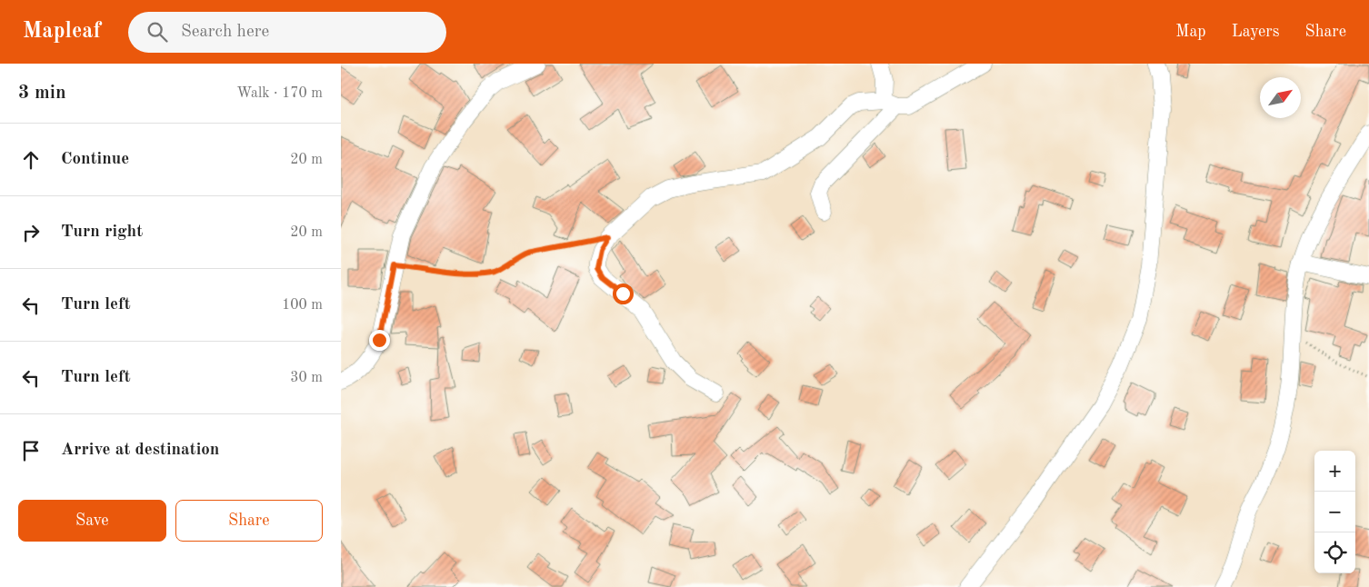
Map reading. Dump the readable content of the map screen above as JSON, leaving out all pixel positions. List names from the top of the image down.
{
  "north": "top right",
  "page": {
    "header": "Mapleaf",
    "search": "Search here",
    "nav": ["Map", "Layers", "Share"],
    "heading": ["3 min", "Walk · 170 m"],
    "list": [
      ["Continue", "20 m"],
      ["Turn right", "20 m"],
      ["Turn left", "100 m"],
      ["Turn left", "30 m"],
      "Arrive at destination"
    ],
    "map_buttons": ["+", "−"],
    "buttons": ["Save", "Share"]
  }
}
